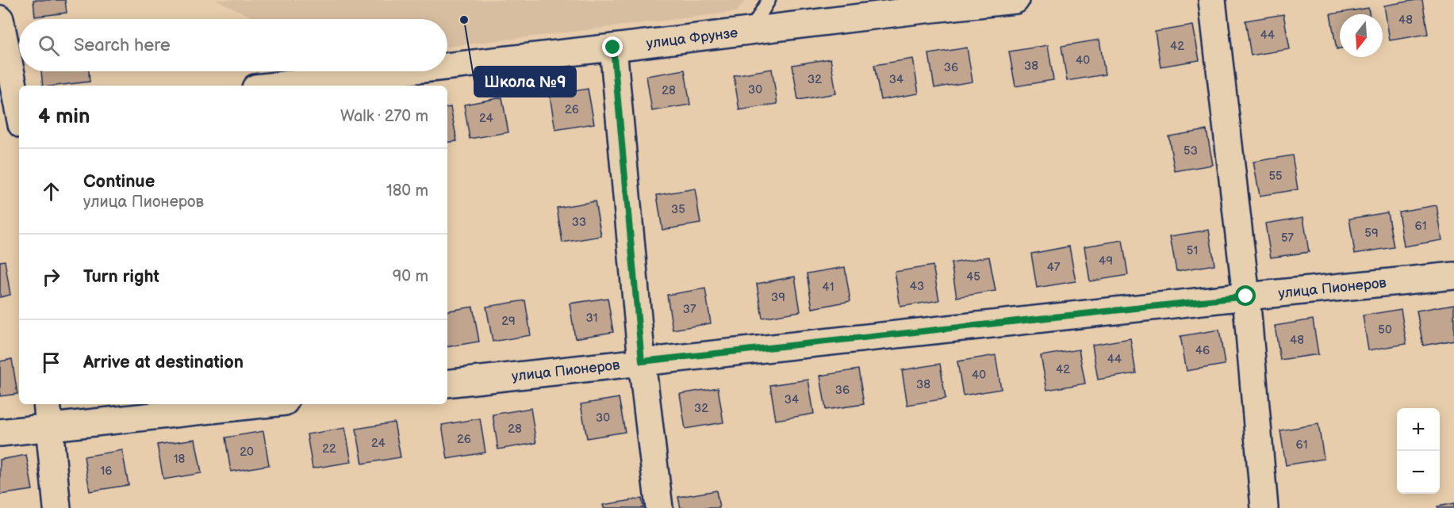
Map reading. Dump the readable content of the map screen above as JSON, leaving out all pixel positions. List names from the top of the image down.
{
  "streets": {
    "street": ["улица Фрунзе", "улица Пионеров"]
  },
  "places": ["Школа №9"],
  "house_numbers": [
    "48",
    "44",
    "42",
    "40",
    "38",
    "36",
    "32",
    "34",
    "30",
    "28",
    "26",
    "24",
    "53",
    "55",
    "35",
    "33",
    "61",
    "59",
    "57",
    "51",
    "49",
    "47",
    "45",
    "43",
    "41",
    "39",
    "37",
    "31",
    "29",
    "50",
    "48",
    "46",
    "44",
    "42",
    "40",
    "38",
    "36",
    "34",
    "32",
    "30",
    "28",
    "26",
    "24",
    "61",
    "22",
    "20",
    "18",
    "16"
  ],
  "north": "bottom",
  "page": {
    "search": "Search here",
    "heading": ["4 min", "Walk · 270 m"],
    "list": [
      ["Continue", "улица Пионеров", "180 m"],
      ["Turn right", "90 m"],
      "Arrive at destination"
    ],
    "map_buttons": ["+", "−"]
  }
}
